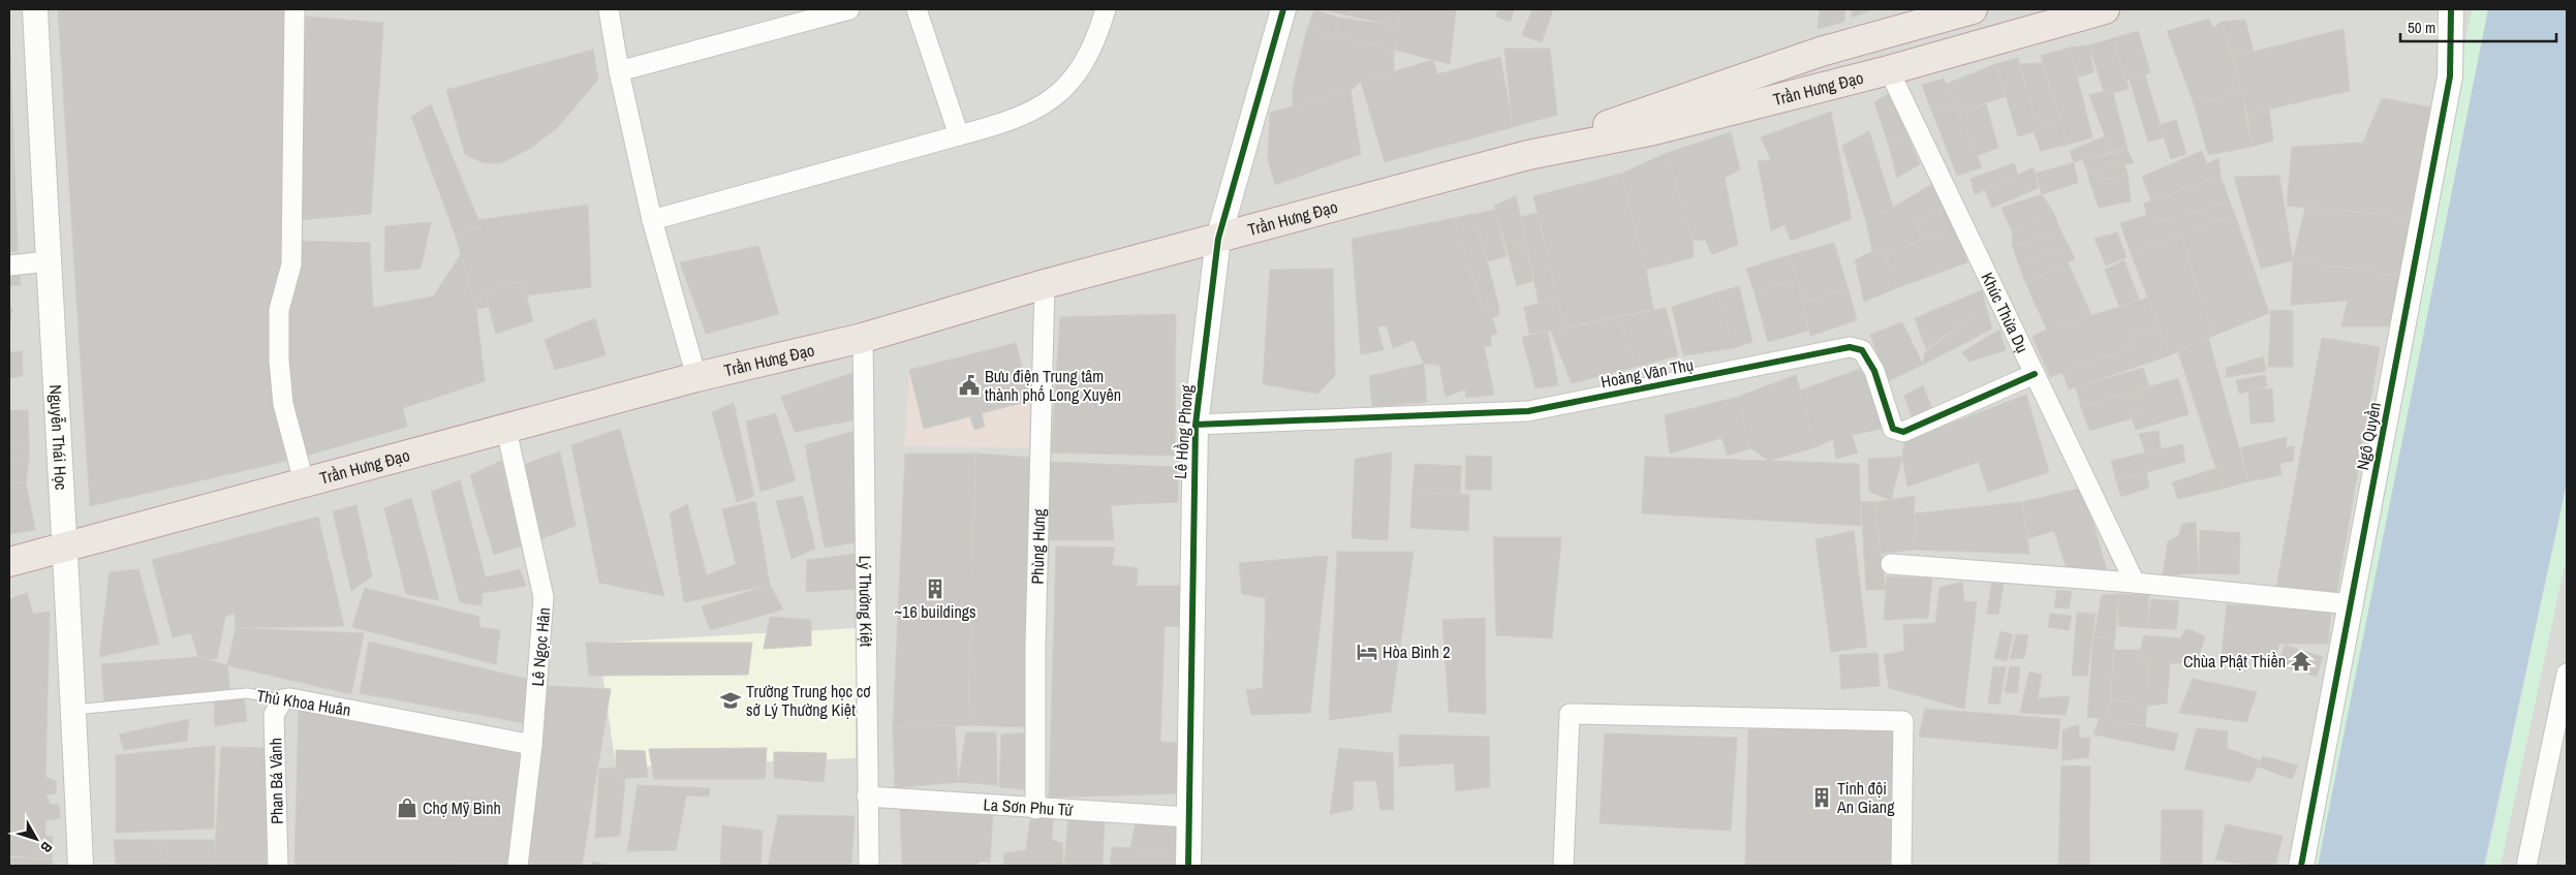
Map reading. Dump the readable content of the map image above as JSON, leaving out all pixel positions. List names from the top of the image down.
{
  "streets": {
    "highway": ["Trần Hưng Đạo"],
    "street": [
      "Khúc Thừa Dụ",
      "Hoàng Văn Thụ",
      "Lê Hồng Phong",
      "Ngô Quyền",
      "Nguyễn Thái Học",
      "Phùng Hưng",
      "Lý Thường Kiệt",
      "Lê Ngọc Hân",
      "Thủ Khoa Huân",
      "Phan Bá Vành",
      "La Sơn Phu Tử"
    ]
  },
  "crossings": [
    ["Trần Hưng Đạo", "Khúc Thừa Dụ"],
    ["Trần Hưng Đạo", "Lê Hồng Phong"],
    ["Trần Hưng Đạo", "Nguyễn Thái Học"],
    ["Trần Hưng Đạo", "Phùng Hưng"],
    ["Trần Hưng Đạo", "Lý Thường Kiệt"],
    ["Trần Hưng Đạo", "Lê Ngọc Hân"],
    ["Khúc Thừa Dụ", "Hoàng Văn Thụ"],
    ["Hoàng Văn Thụ", "Lê Hồng Phong"],
    ["Lê Hồng Phong", "La Sơn Phu Tử"],
    ["Nguyễn Thái Học", "Thủ Khoa Huân"],
    ["Phùng Hưng", "La Sơn Phu Tử"],
    ["Lý Thường Kiệt", "La Sơn Phu Tử"],
    ["Lê Ngọc Hân", "Thủ Khoa Huân"],
    ["Thủ Khoa Huân", "Phan Bá Vành"]
  ],
  "places": {
    "public building": ["Bưu điện Trung tâm thành phố Long Xuyên"],
    "building": ["~16 buildings", "Tỉnh đội An Giang"],
    "hotel": ["Hòa Bình 2"],
    "temple": ["Chùa Phật Thiền"],
    "school or university": ["Trường Trung học cơ sở Lý Thường Kiệt"],
    "shop": ["Chợ Mỹ Bình"]
  },
  "scale_bar": "50 m",
  "north": "bottom right"
}
